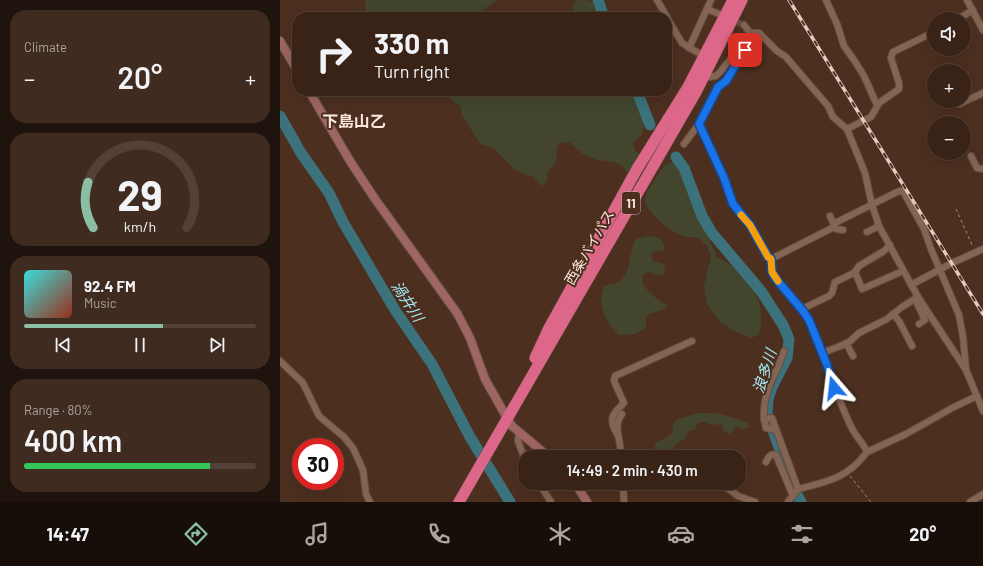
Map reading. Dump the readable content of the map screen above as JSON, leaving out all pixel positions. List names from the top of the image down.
{
  "streets": {
    "highway": ["11", "西条バイパス"]
  },
  "districts": ["下島山乙"],
  "water": ["渦井川", "浪多川"],
  "page": {
    "tile": [
      "Climate",
      ["Range · 80%", "400 km"]
    ],
    "map_buttons": ["+", "−"],
    "turn": ["330 m", "Turn right"],
    "heat": ["−", "20°", "+"],
    "song": ["92.4 FM", "Music"],
    "limit": "30",
    "trip": "14:49 · 2 min · 430 m",
    "tabs": ["14:47", "20°"],
    "gauge": ["29", "km/h"]
  }
}
